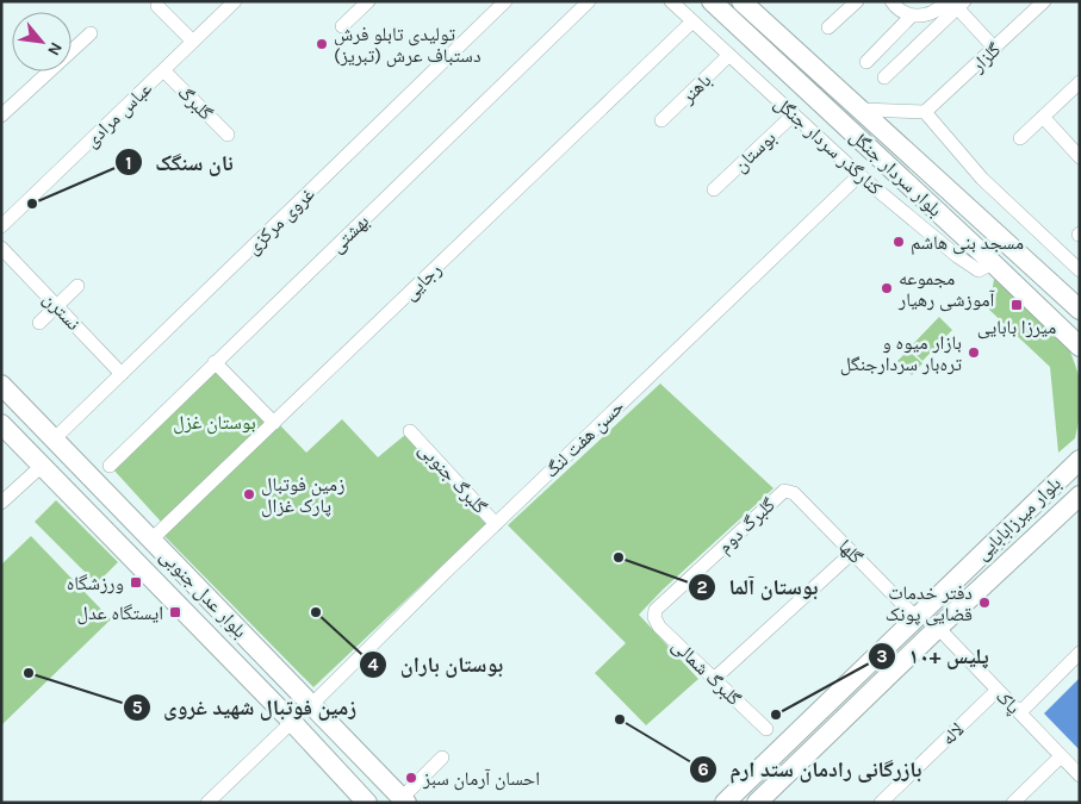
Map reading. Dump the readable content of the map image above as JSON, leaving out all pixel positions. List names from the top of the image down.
{
  "streets": {
    "main road": ["بلوار سردار جنگل", "بلوار میرزابابایی", "بلوار عدل جنوبی"],
    "street": [
      "گلزار",
      "باهنر",
      "گلبرگ",
      "عباس مرادی",
      "کنارگذر سردار جنگل",
      "بوستان",
      "غروی مرکزی",
      "بهشتی",
      "رجایی",
      "نسترن",
      "حسن هفت لنگ",
      "گلبرگ جنوبی",
      "گلبرگ دوم",
      "گلها",
      "گلبرگ شمالی",
      "پاک",
      "لاله"
    ]
  },
  "crossings": [
    ["باهنر", "کنارگذر سردار جنگل"],
    ["گلبرگ", "عباس مرادی"],
    ["کنارگذر سردار جنگل", "بوستان"],
    ["کنارگذر سردار جنگل", "بلوار سردار جنگل"],
    ["کنارگذر سردار جنگل", "رجایی"],
    ["کنارگذر سردار جنگل", "حسن هفت لنگ"],
    ["غروی مرکزی", "نسترن"],
    ["غروی مرکزی", "بلوار عدل جنوبی"],
    ["رجایی", "بلوار عدل جنوبی"],
    ["حسن هفت لنگ", "گلبرگ جنوبی"],
    ["حسن هفت لنگ", "بلوار عدل جنوبی"],
    ["بلوار میرزابابایی", "گلها"],
    ["بلوار میرزابابایی", "پاک"],
    ["گلبرگ دوم", "گلها"],
    ["گلبرگ دوم", "گلبرگ شمالی"],
    ["پاک", "لاله"]
  ],
  "parks": ["بوستان غزل"],
  "places": {
    "other": [
      "تولیدی تابلو فرش دستباف عرش (تبریز)",
      "نان سنگک",
      "مسجد بنی هاشم",
      "مجموعه آموزشی رهیار",
      "بازار میوه و تره‌بار سردارجنگل",
      "زمین فوتبال پارک غزال",
      "بوستان آلما",
      "دفتر خدمات قضایی پونک",
      "بوستان باران",
      "زمین فوتبال شهید غروی",
      "پلیس +۱۰",
      "بازرگانی رادمان ستد ارم",
      "احسان آرمان سبز"
    ],
    "transit": ["میرزا بابایی", "ورزشگاه", "ایستگاه عدل"]
  },
  "north": "bottom right"
}
